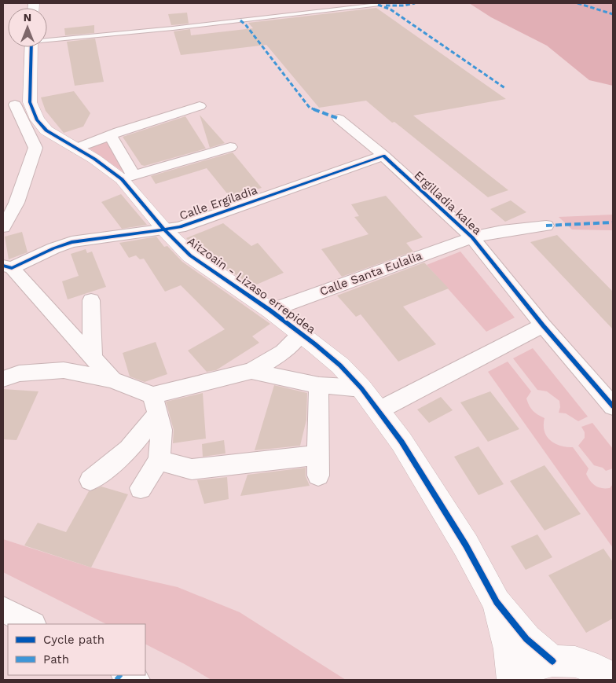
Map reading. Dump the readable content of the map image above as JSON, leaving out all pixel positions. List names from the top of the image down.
{
  "streets": {
    "street": [
      "Calle Ergiladia",
      "Ergilladia kalea",
      "Calle Santa Eulalia",
      "Aitzoain - Lizaso errepidea"
    ]
  },
  "crossings": [
    ["Calle Ergiladia", "Ergilladia kalea"],
    ["Calle Ergiladia", "Aitzoain - Lizaso errepidea"],
    ["Ergilladia kalea", "Calle Santa Eulalia"],
    ["Calle Santa Eulalia", "Aitzoain - Lizaso errepidea"]
  ],
  "legend": ["Cycle path", "Path"],
  "north": "top"
}
